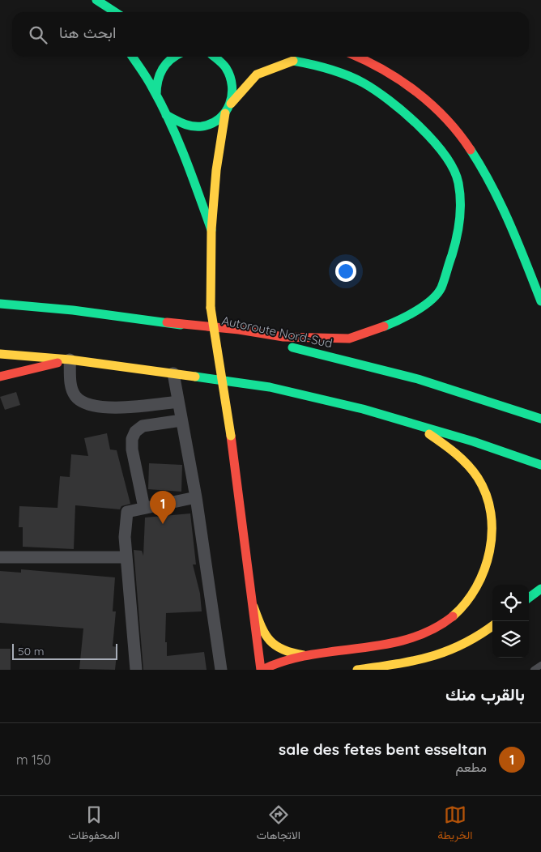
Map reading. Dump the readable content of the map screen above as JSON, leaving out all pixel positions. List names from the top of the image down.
{
  "streets": {
    "main road": ["Autoroute Nord-Sud"]
  },
  "scale_bar": "50 m",
  "page": {
    "search": "ابحث هنا",
    "pins": "1",
    "scale": "50 m",
    "heading": "بالقرب منك",
    "list": [
      {
        "mark": "1",
        "name": "sale des fetes bent esseltan",
        "note": "مطعم",
        "value": "150 m"
      }
    ],
    "nav": ["الخريطة", "الاتجاهات", "المحفوظات"]
  }
}
